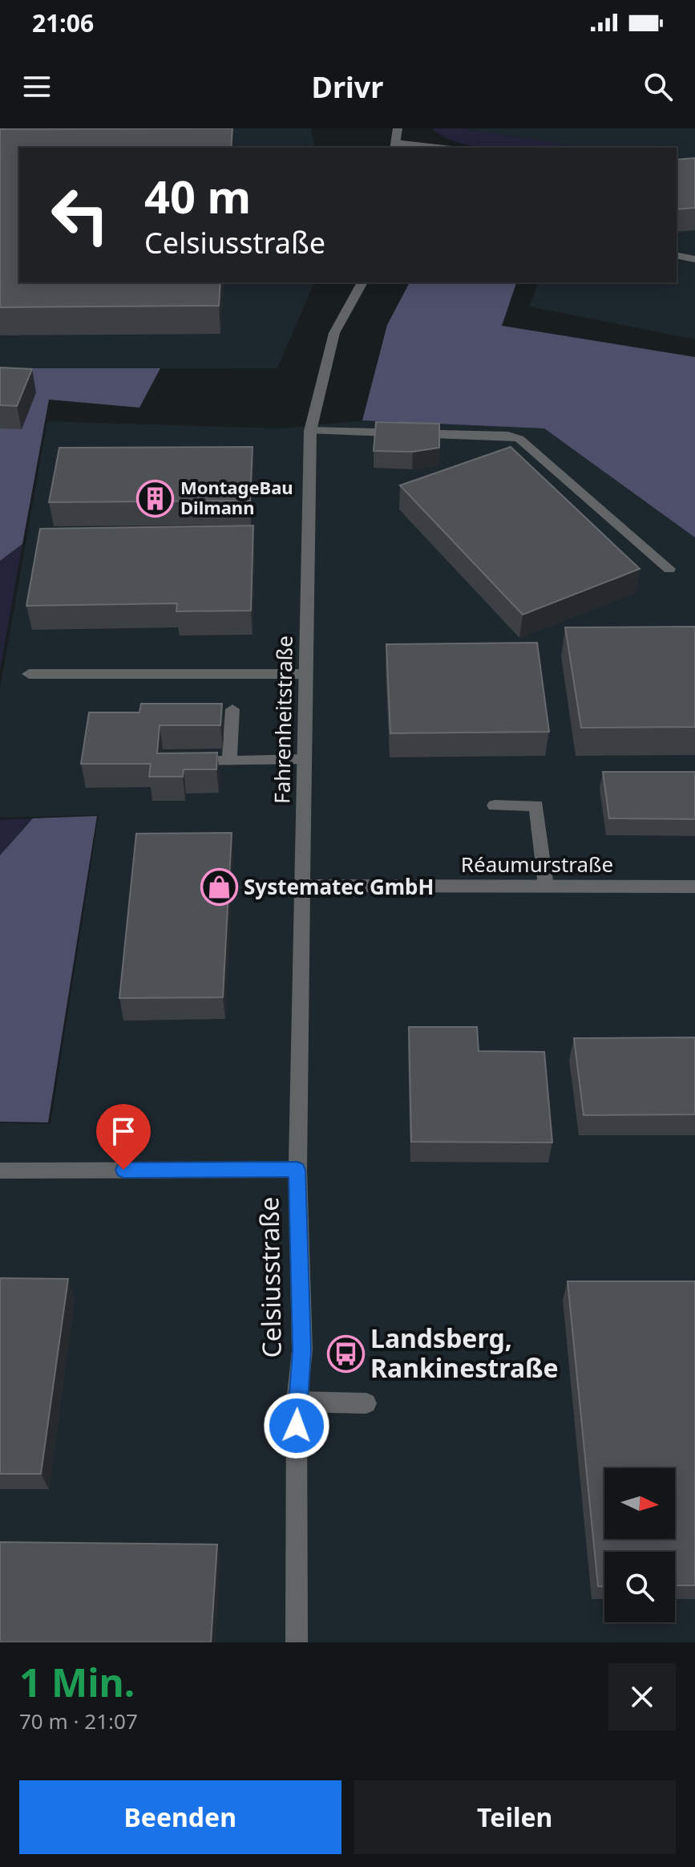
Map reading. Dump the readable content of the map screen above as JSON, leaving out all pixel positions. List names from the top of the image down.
{
  "streets": {
    "street": ["Fahrenheitstraße", "Réaumurstraße", "Celsiusstraße"]
  },
  "crossings": [
    ["Fahrenheitstraße", "Réaumurstraße"],
    ["Fahrenheitstraße", "Celsiusstraße"]
  ],
  "places": {
    "building": ["MontageBau Dilmann"],
    "shop": ["Systematec GmbH"],
    "bus stop": ["Landsberg, Rankinestraße"]
  },
  "north": "right",
  "page": {
    "status": "21:06",
    "header": "Drivr",
    "turn": ["40 m", "Celsiusstraße"],
    "heading": ["1 Min.", "70 m · 21:07"],
    "buttons": ["Beenden", "Teilen"]
  }
}
